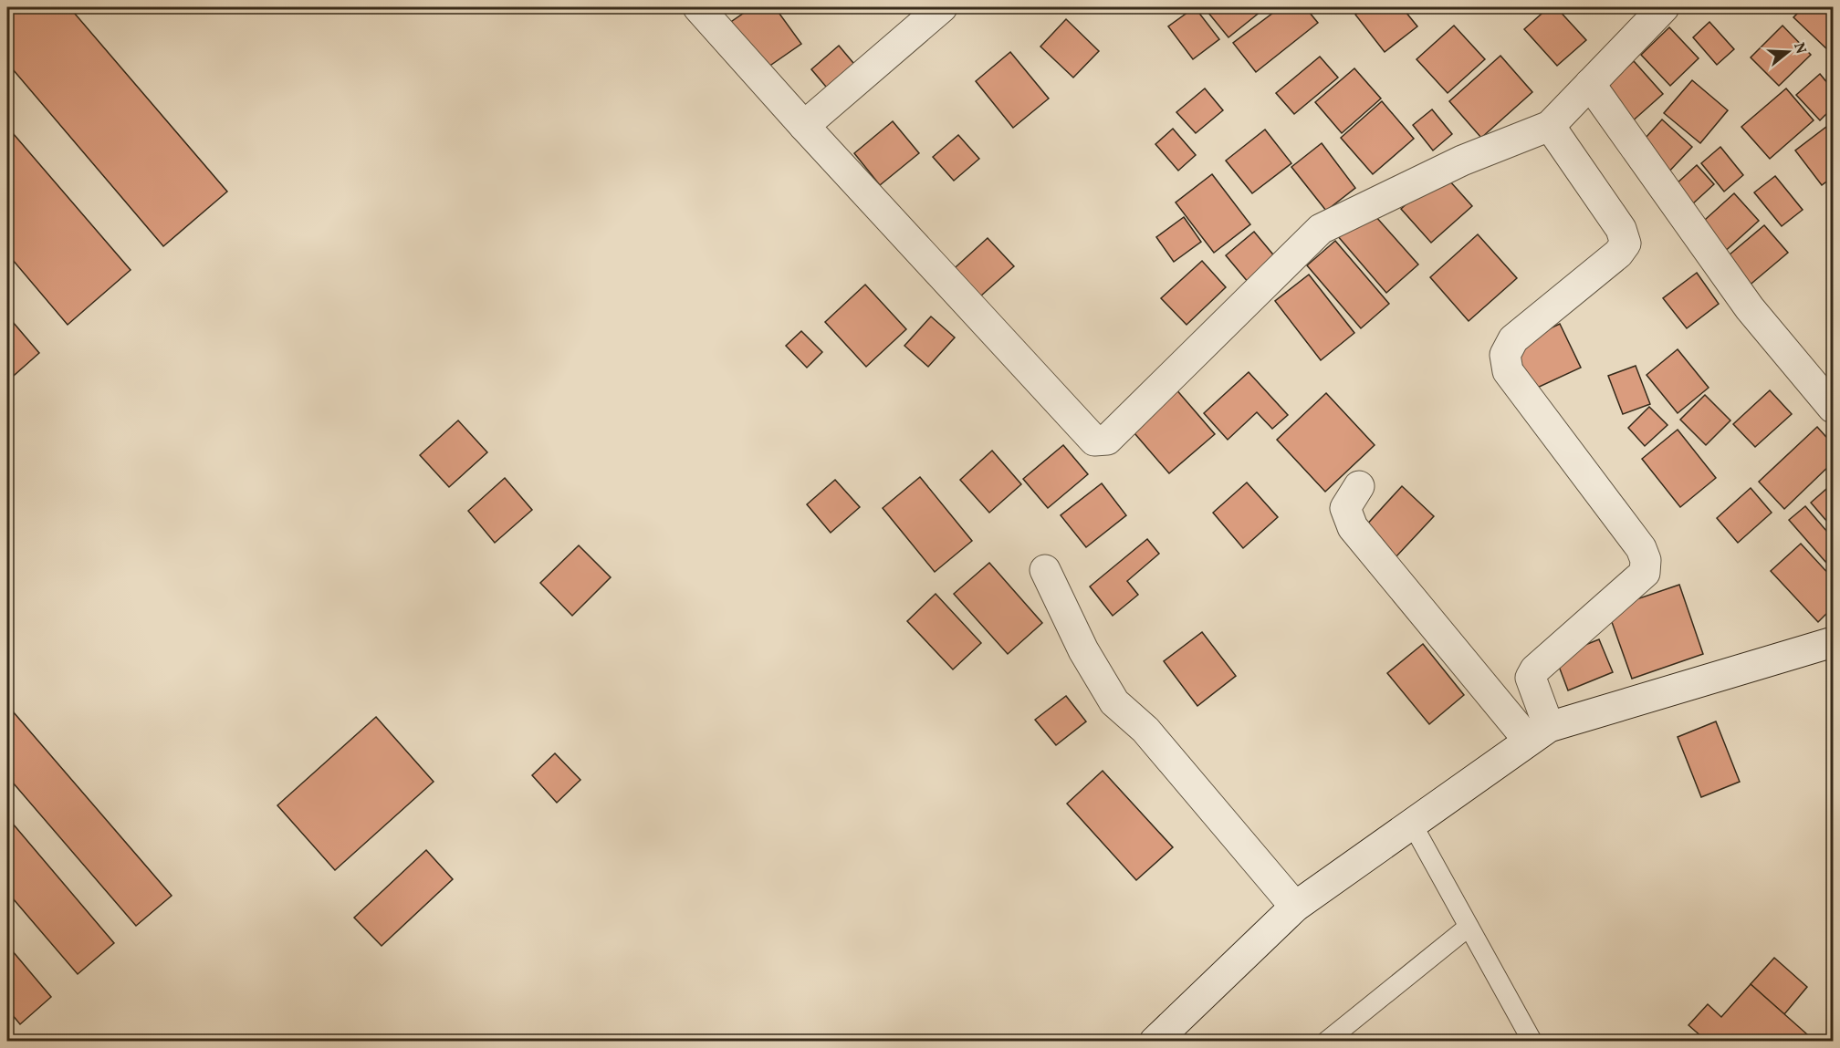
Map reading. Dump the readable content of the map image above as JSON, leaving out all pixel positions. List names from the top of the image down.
{
  "north": "right"
}
